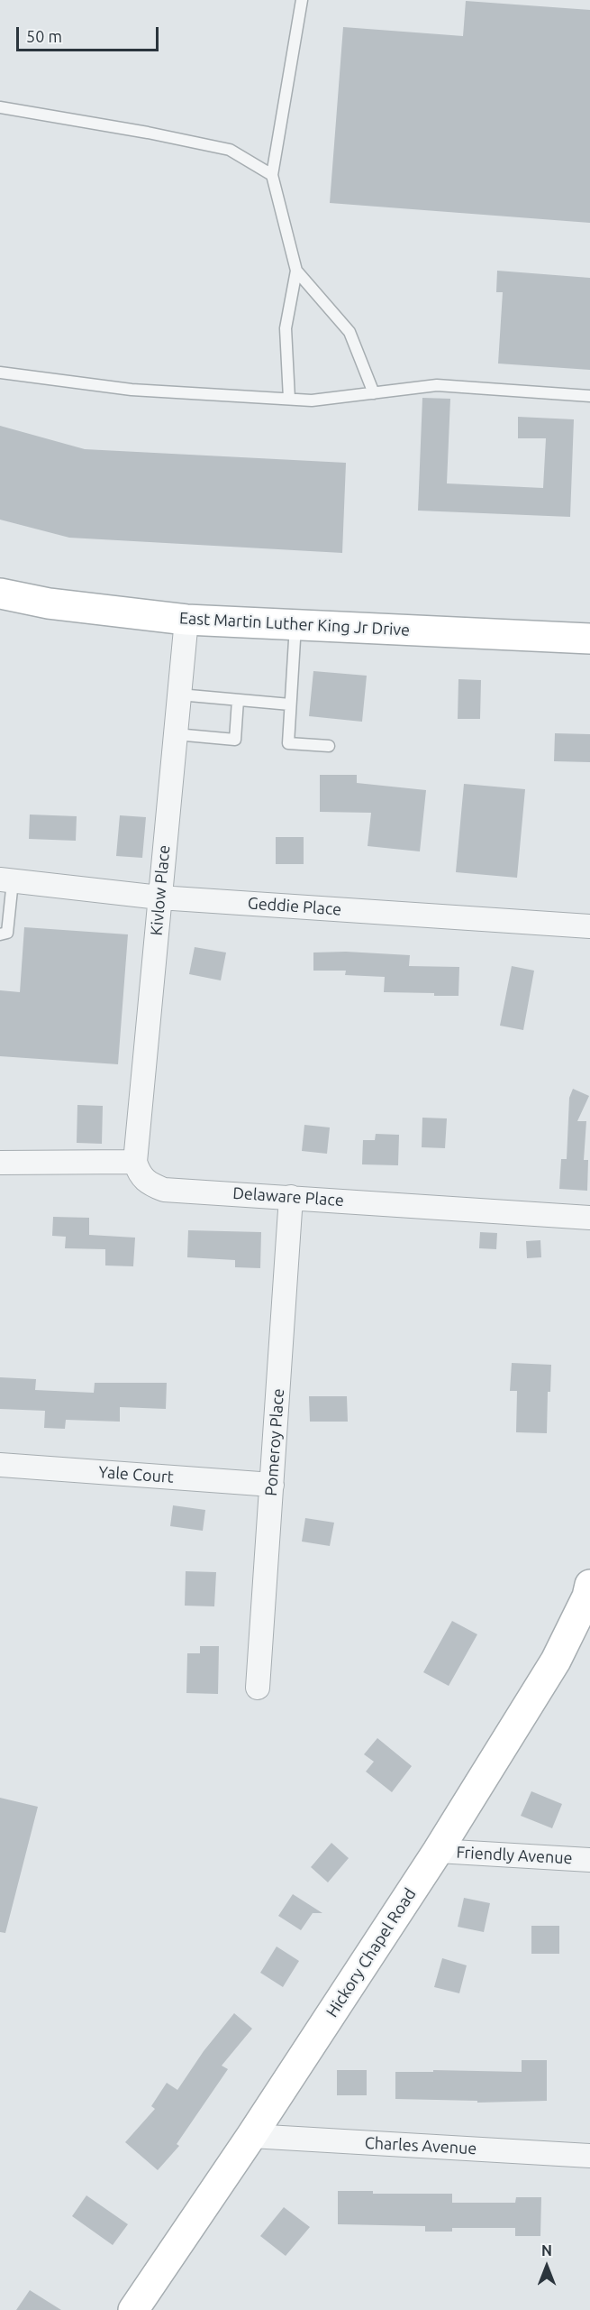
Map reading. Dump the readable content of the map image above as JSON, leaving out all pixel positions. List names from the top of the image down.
{
  "streets": {
    "street": [
      "East Martin Luther King Jr Drive",
      "Kivlow Place",
      "Geddie Place",
      "Delaware Place",
      "Pomeroy Place",
      "Yale Court",
      "Friendly Avenue",
      "Hickory Chapel Road",
      "Charles Avenue"
    ]
  },
  "crossings": [
    ["East Martin Luther King Jr Drive", "Kivlow Place"],
    ["Kivlow Place", "Geddie Place"],
    ["Kivlow Place", "Delaware Place"],
    ["Delaware Place", "Pomeroy Place"],
    ["Pomeroy Place", "Yale Court"],
    ["Friendly Avenue", "Hickory Chapel Road"],
    ["Hickory Chapel Road", "Charles Avenue"]
  ],
  "scale_bar": "50 m",
  "north": "top"
}
